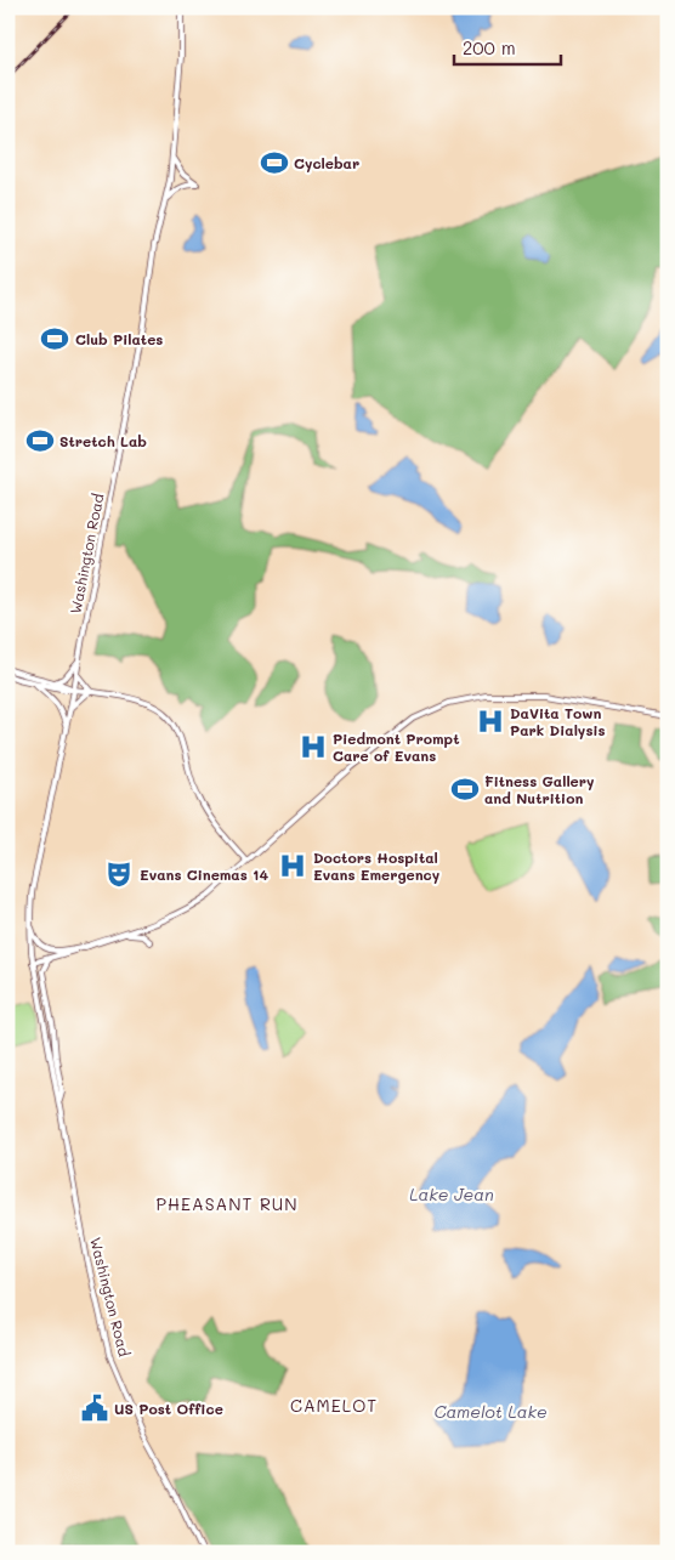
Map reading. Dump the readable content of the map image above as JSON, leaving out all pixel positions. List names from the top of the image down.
{
  "streets": {
    "main road": ["Washington Road"]
  },
  "districts": ["PHEASANT RUN", "CAMELOT"],
  "water": ["Lake Jean", "Camelot Lake"],
  "places": {
    "sports": [
      "Cyclebar",
      "Club Pilates",
      "Stretch Lab",
      "Fitness Gallery and Nutrition"
    ],
    "hospital": ["DaVita Town Park Dialysis", "Piedmont Prompt Care of Evans", "Doctors Hospital Evans Emergency"],
    "theatre": ["Evans Cinemas 14"],
    "public building": ["US Post Office"]
  },
  "scale_bar": "200 m"
}
